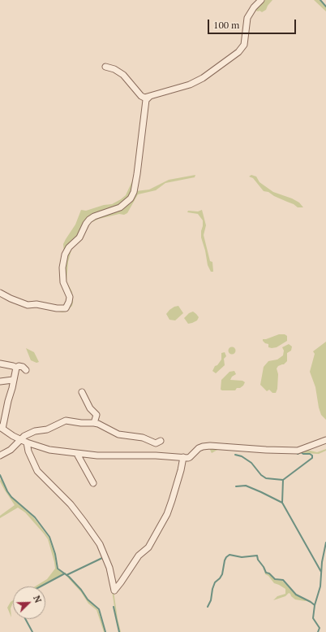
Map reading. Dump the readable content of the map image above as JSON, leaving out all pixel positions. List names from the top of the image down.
{
  "scale_bar": "100 m",
  "north": "top right"
}
